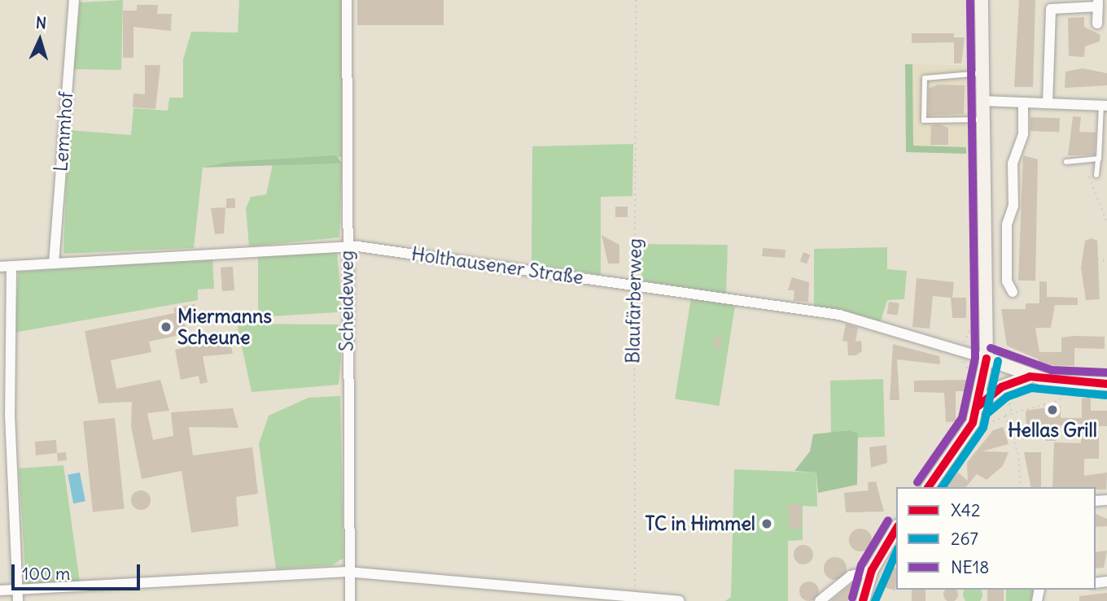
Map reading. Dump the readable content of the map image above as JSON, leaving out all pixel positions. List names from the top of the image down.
{
  "streets": {
    "street": ["Lemmhof", "Holthausener Straße", "Scheideweg"],
    "path": ["Blaufärberweg"]
  },
  "crossings": [
    ["Lemmhof", "Holthausener Straße"],
    ["Holthausener Straße", "Scheideweg"],
    ["Holthausener Straße", "Blaufärberweg"]
  ],
  "places": ["Miermanns Scheune", "Hellas Grill", "TC in Himmel"],
  "lines": ["transit line NE18", "transit line X42", "transit line 267"],
  "legend": ["X42", "267", "NE18"],
  "scale_bar": "100 m",
  "north": "top"
}
